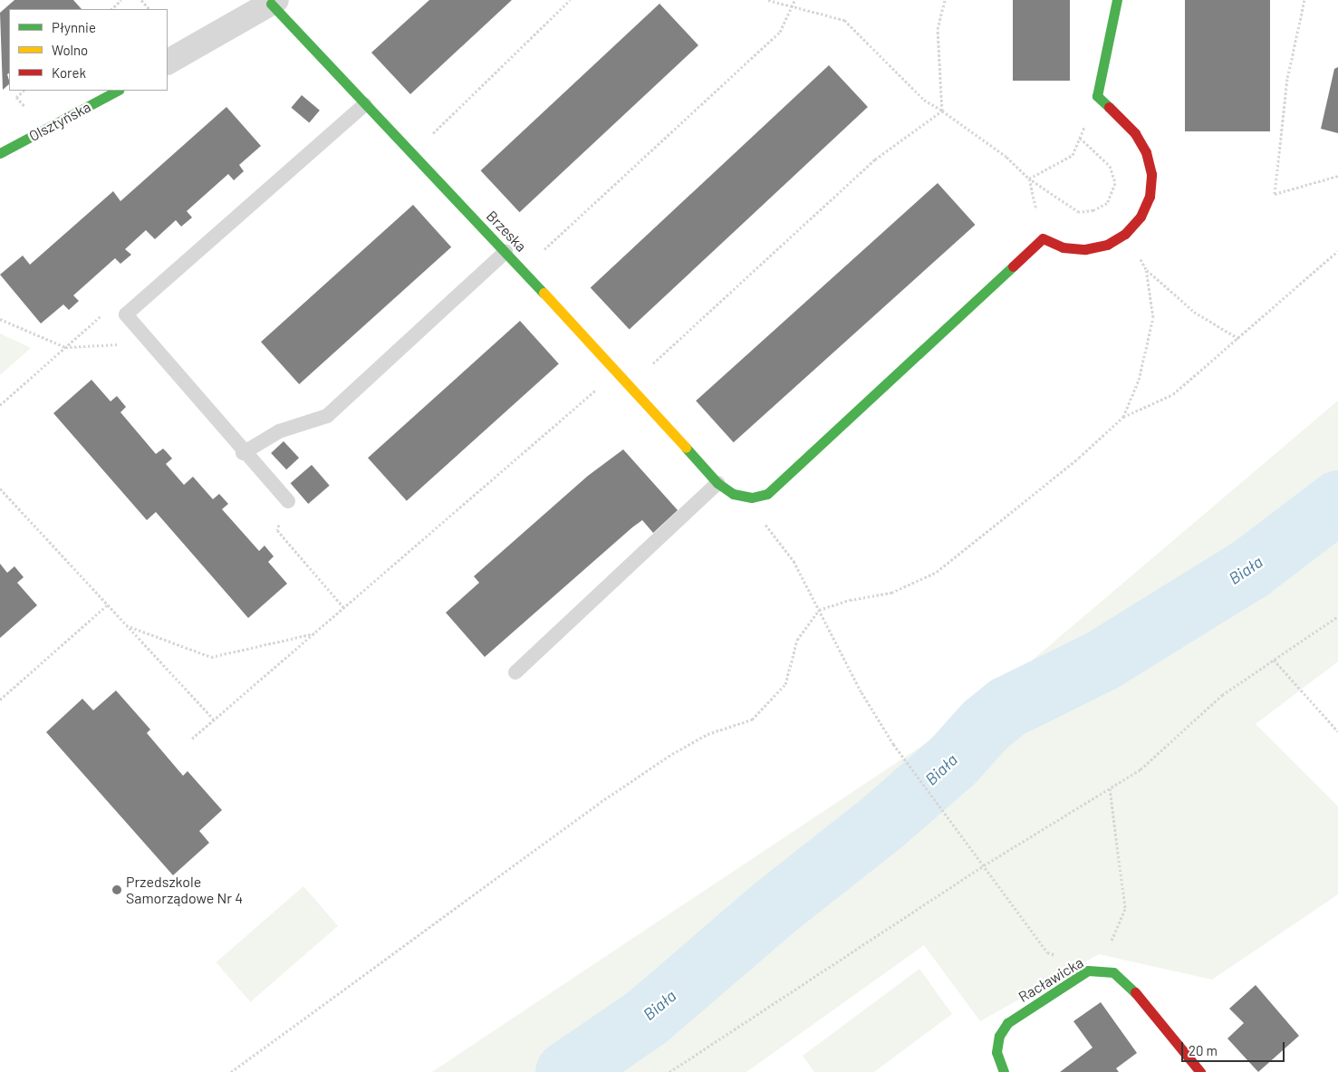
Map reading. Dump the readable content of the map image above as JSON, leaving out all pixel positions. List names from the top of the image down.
{
  "streets": {
    "street": ["Olsztyńska", "Brzeska", "Racławicka"]
  },
  "water": ["Biała"],
  "places": ["Przedszkole Samorządowe Nr 4"],
  "legend": ["Płynnie", "Wolno", "Korek"],
  "scale_bar": "20 m"
}
